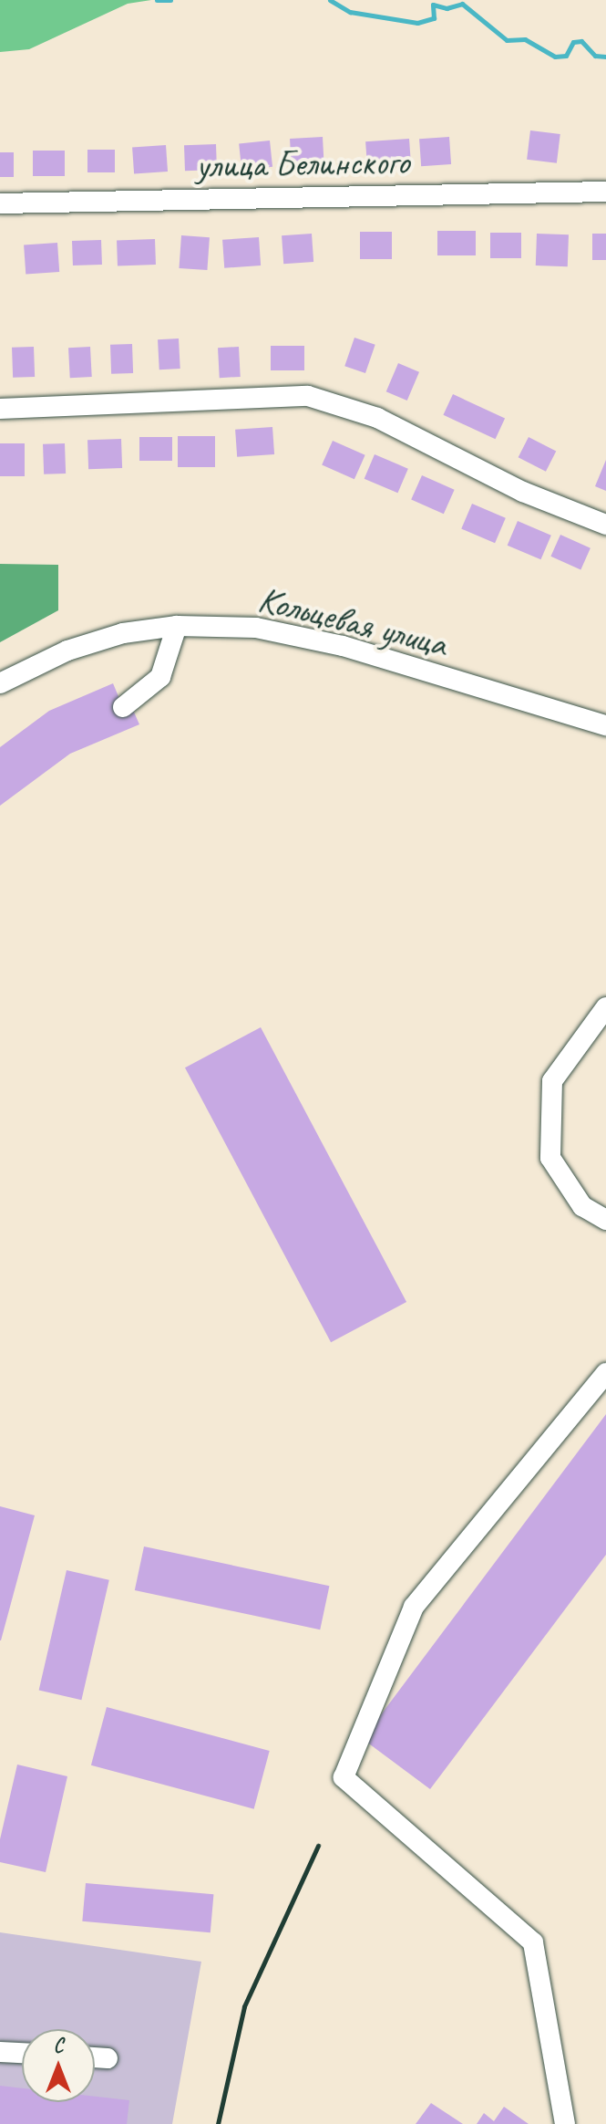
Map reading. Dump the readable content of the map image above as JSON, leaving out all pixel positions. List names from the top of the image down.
{
  "streets": {
    "street": ["улица Белинского", "Кольцевая улица"]
  },
  "north": "top"
}
